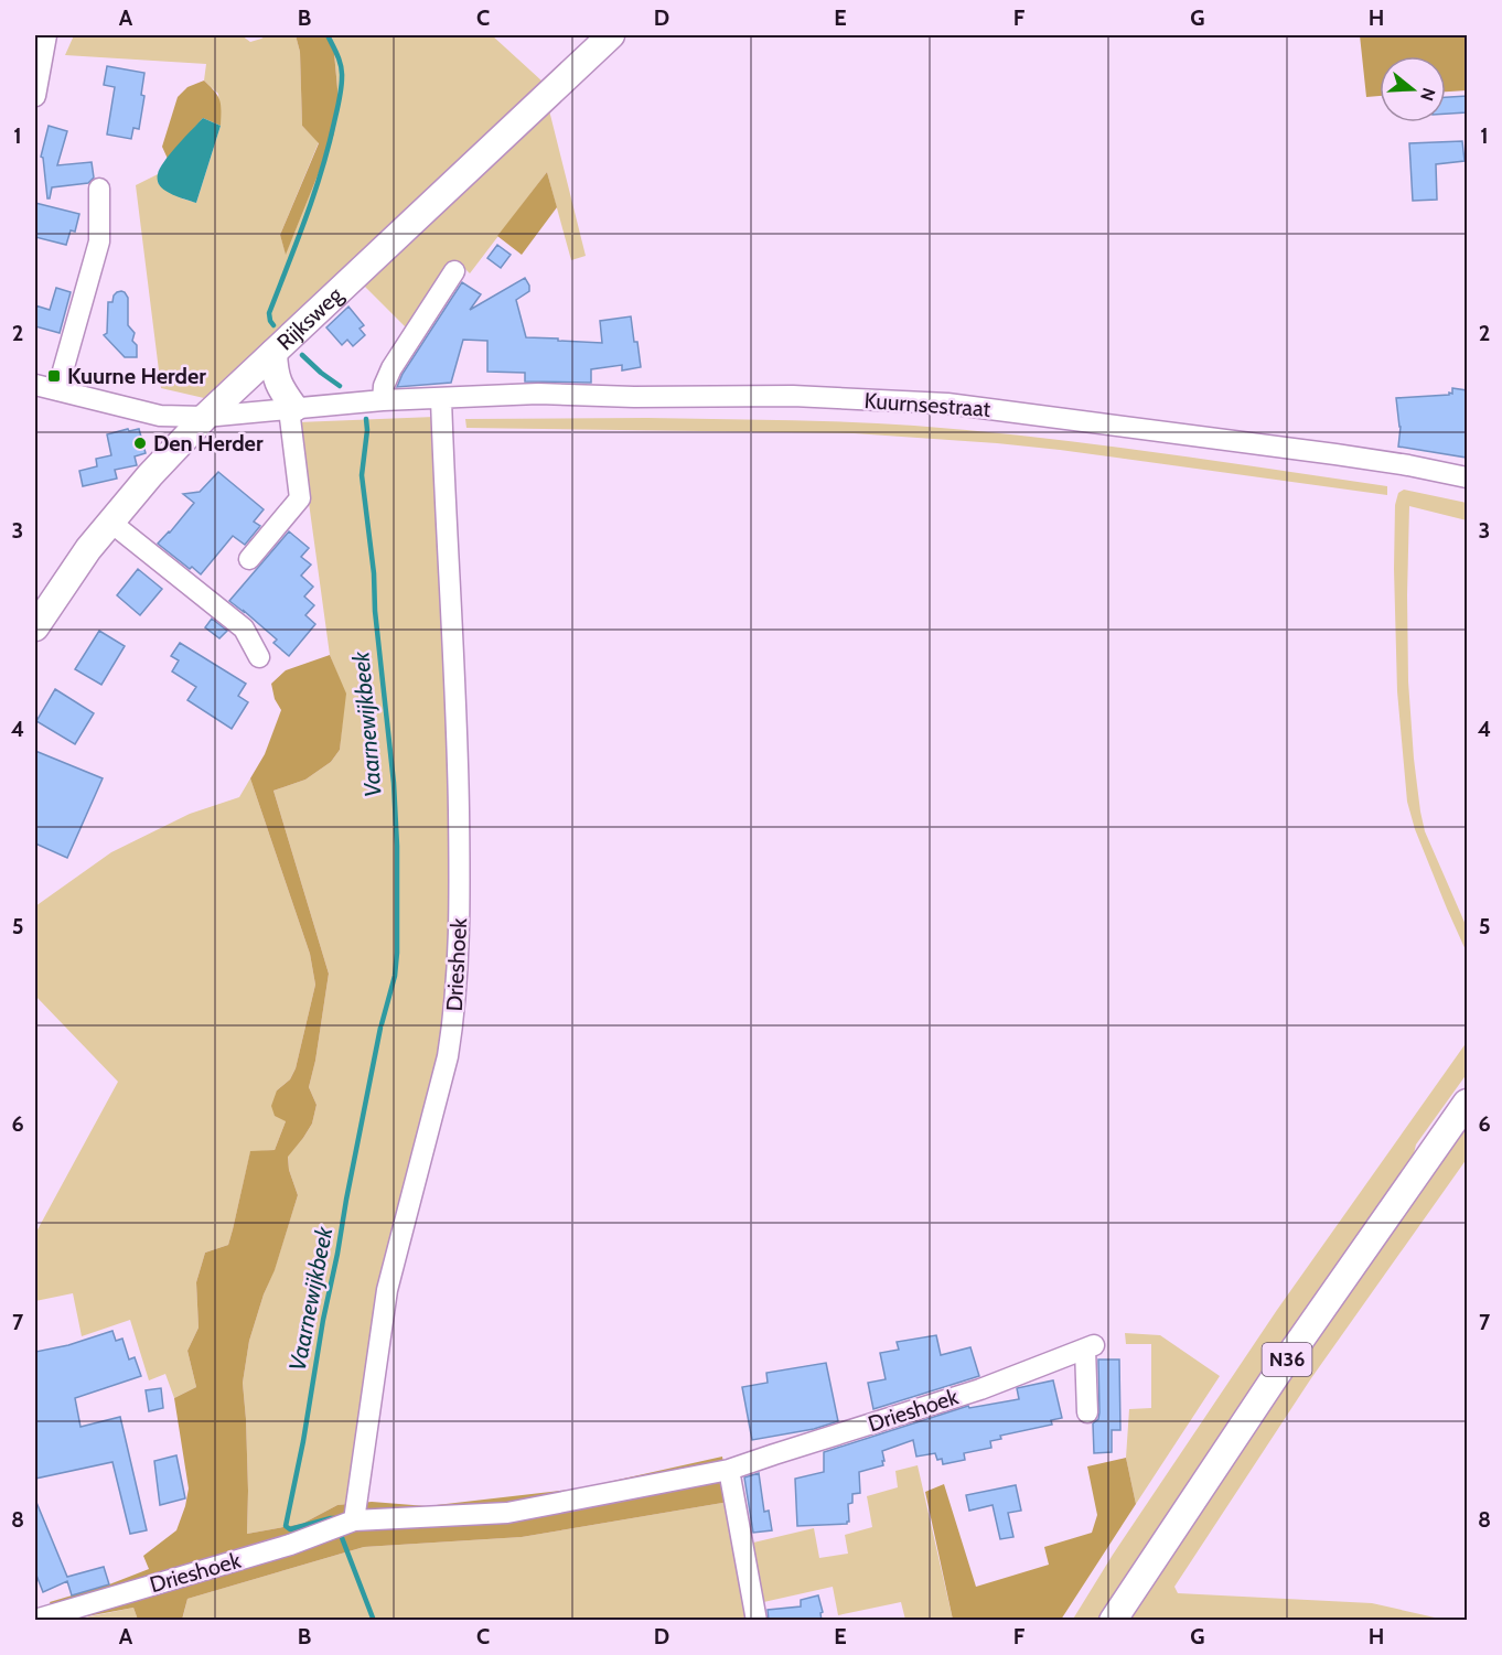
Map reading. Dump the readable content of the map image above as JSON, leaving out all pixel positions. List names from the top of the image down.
{
  "streets": {
    "main road": ["Rijksweg", "N36"],
    "street": ["Kuurnsestraat", "Drieshoek"]
  },
  "crossings": [
    ["Rijksweg", "Kuurnsestraat"],
    ["Kuurnsestraat", "Drieshoek"]
  ],
  "water": ["Vaarnewijkbeek"],
  "places": {
    "transit": ["Kuurne Herder"],
    "other": ["Den Herder"]
  },
  "north": "right",
  "grid": {
    "columns": [
      "A",
      "B",
      "C",
      "D",
      "E",
      "F",
      "G",
      "H"
    ],
    "rows": [
      "1",
      "2",
      "3",
      "4",
      "5",
      "6",
      "7",
      "8"
    ]
  }
}
